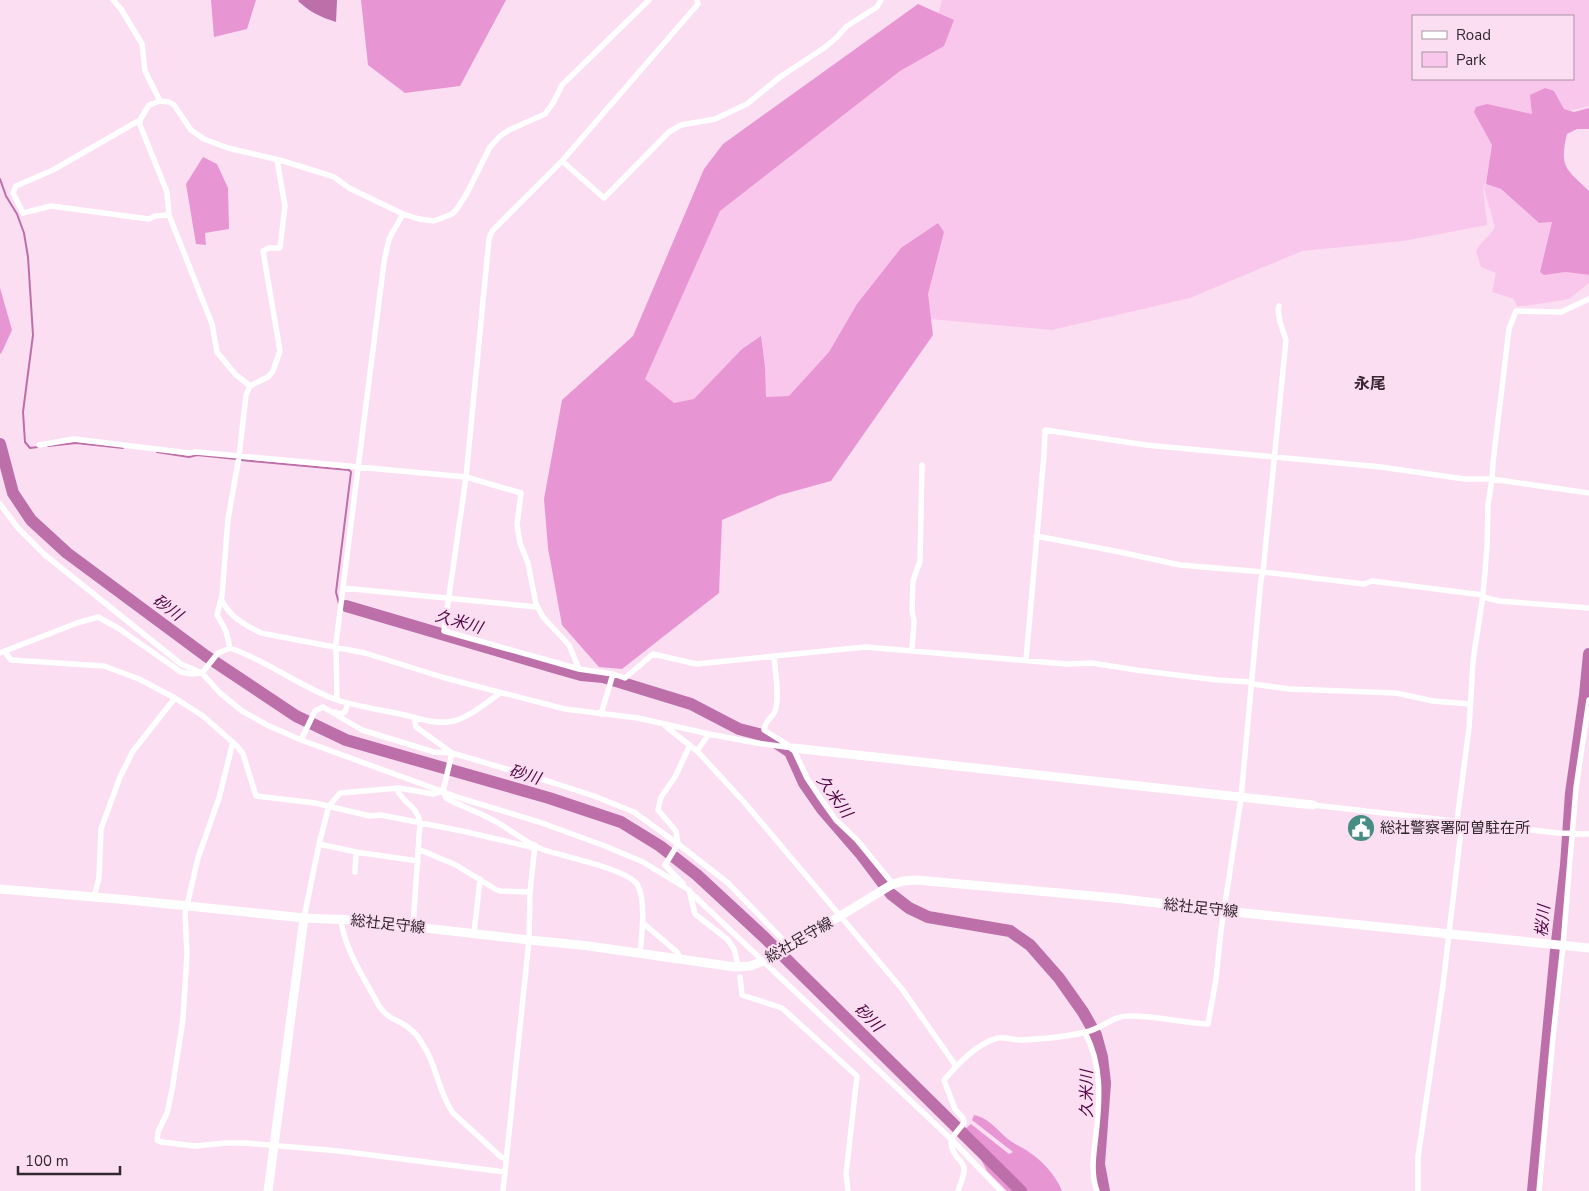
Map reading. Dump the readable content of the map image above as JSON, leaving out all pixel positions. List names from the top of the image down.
{
  "streets": {
    "main road": ["総社足守線"]
  },
  "districts": ["永尾"],
  "water": ["砂川", "久米川", "桜川"],
  "places": {
    "public building": ["総社警察署阿曽駐在所"]
  },
  "legend": ["Road", "Park"],
  "scale_bar": "100 m"
}
